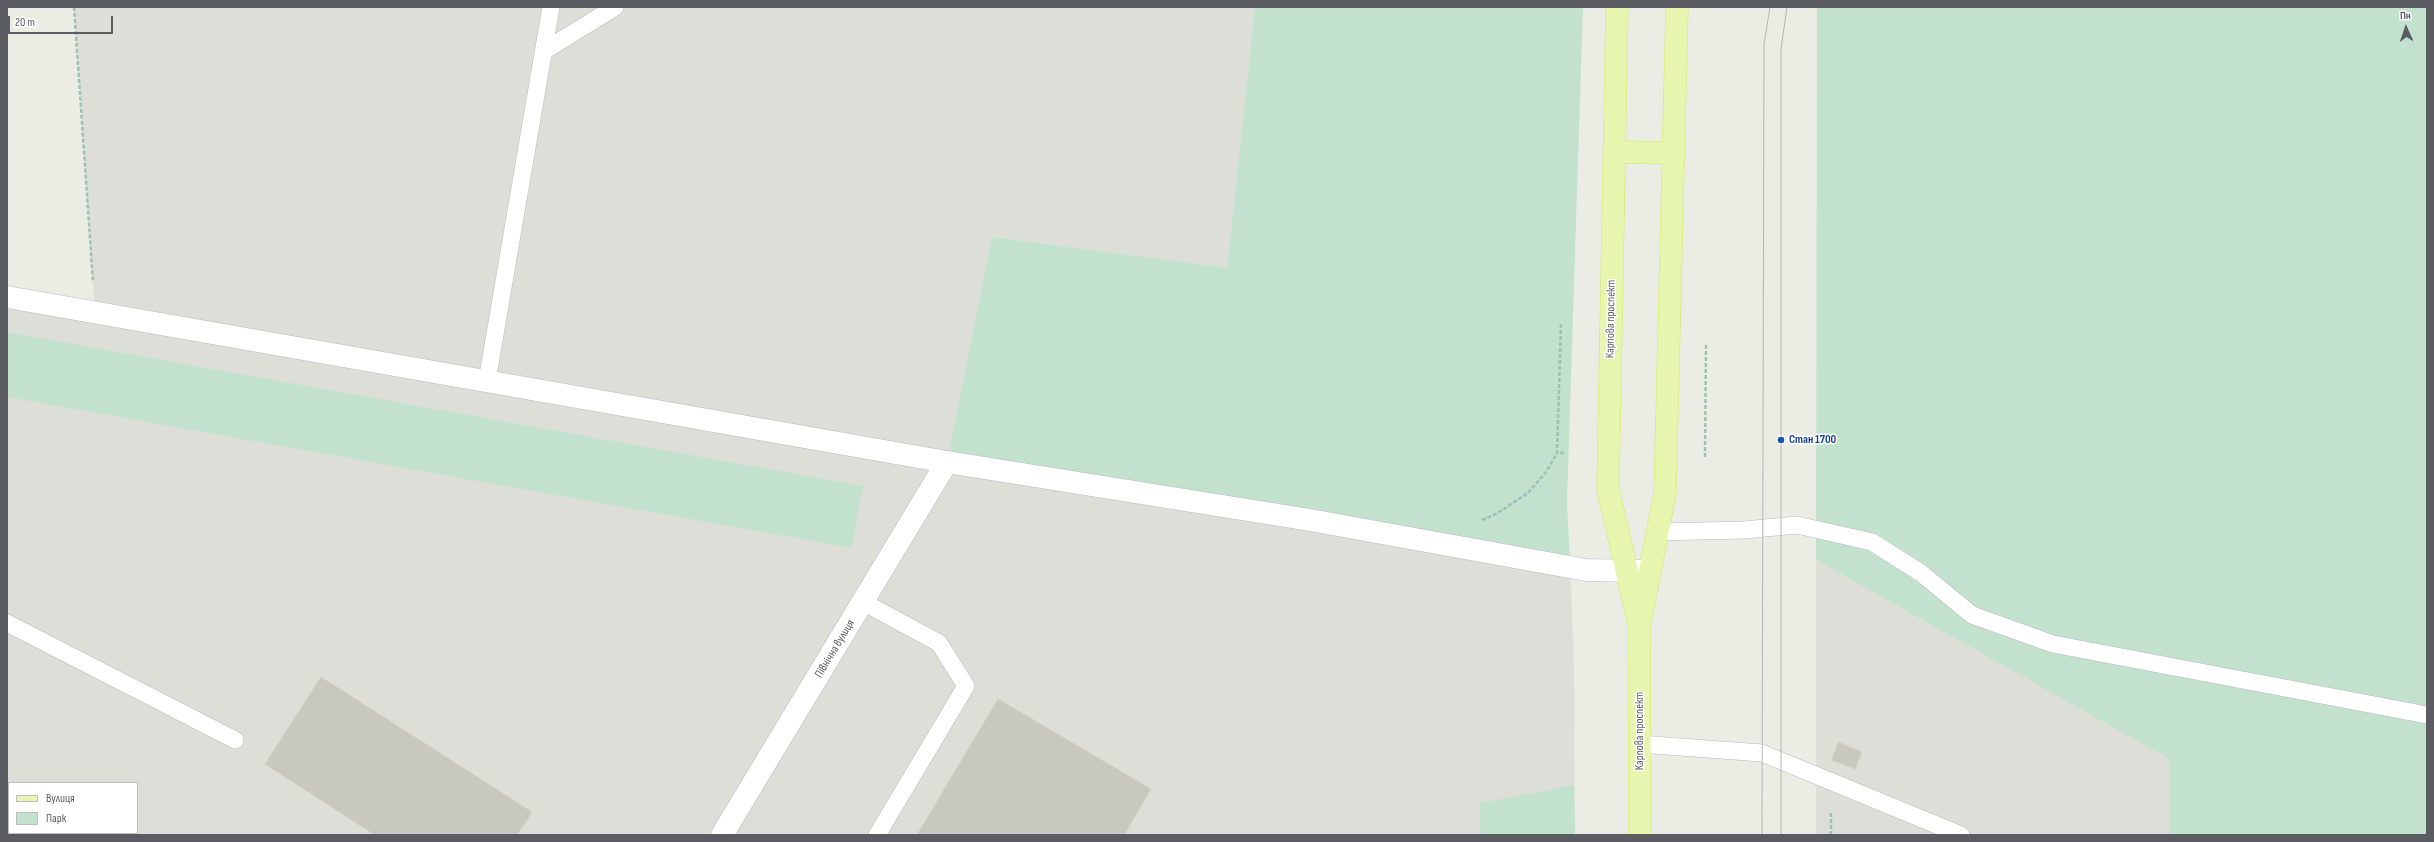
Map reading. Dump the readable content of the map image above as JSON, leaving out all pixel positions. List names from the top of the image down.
{
  "streets": {
    "main road": ["Карпова проспект"],
    "street": ["Північна вулиця"]
  },
  "places": ["Стан 1700"],
  "legend": ["Вулиця", "Парк"],
  "scale_bar": "20 m",
  "north": "top"
}
